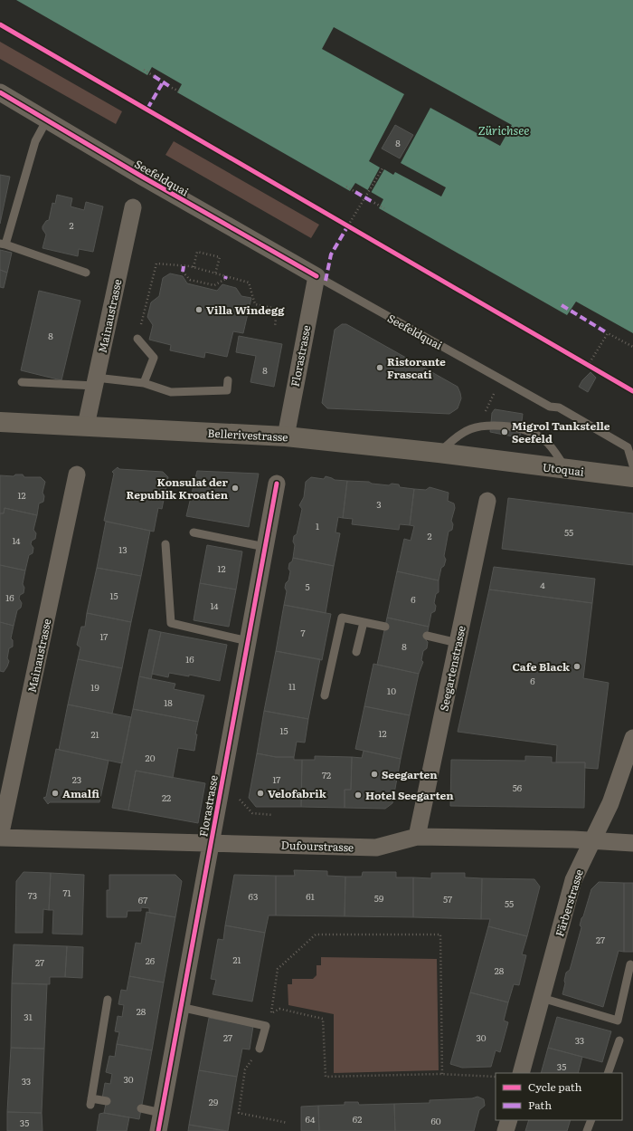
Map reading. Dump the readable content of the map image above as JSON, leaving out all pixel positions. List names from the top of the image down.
{
  "streets": {
    "main road": ["Bellerivestrasse", "Utoquai"],
    "street": [
      "Seefeldquai",
      "Mainaustrasse",
      "Florastrasse",
      "Seegartenstrasse",
      "Dufourstrasse",
      "Färberstrasse"
    ]
  },
  "crossings": [
    ["Seefeldquai", "Florastrasse"],
    ["Mainaustrasse", "Bellerivestrasse"],
    ["Mainaustrasse", "Dufourstrasse"],
    ["Florastrasse", "Bellerivestrasse"],
    ["Florastrasse", "Dufourstrasse"],
    ["Bellerivestrasse", "Utoquai"],
    ["Seegartenstrasse", "Dufourstrasse"],
    ["Dufourstrasse", "Färberstrasse"]
  ],
  "water": ["Zürichsee"],
  "places": [
    "Villa Windegg",
    "Ristorante Frascati",
    "Migrol Tankstelle Seefeld",
    "Konsulat der Republik Kroatien",
    "Cafe Black",
    "Seegarten",
    "Amalfi",
    "Velofabrik",
    "Hotel Seegarten"
  ],
  "house_numbers": [
    "8",
    "2",
    "8",
    "8",
    "12",
    "3",
    "1",
    "55",
    "2",
    "14",
    "13",
    "12",
    "4",
    "5",
    "15",
    "16",
    "6",
    "14",
    "7",
    "17",
    "8",
    "16",
    "6",
    "11",
    "19",
    "10",
    "18",
    "15",
    "12",
    "21",
    "20",
    "72",
    "23",
    "17",
    "56",
    "22",
    "71",
    "73",
    "63",
    "61",
    "59",
    "57",
    "67",
    "55",
    "27",
    "21",
    "26",
    "27",
    "28",
    "28",
    "31",
    "27",
    "30",
    "33",
    "35",
    "30",
    "33",
    "29",
    "64",
    "62",
    "60",
    "35"
  ],
  "legend": ["Cycle path", "Path"]
}
